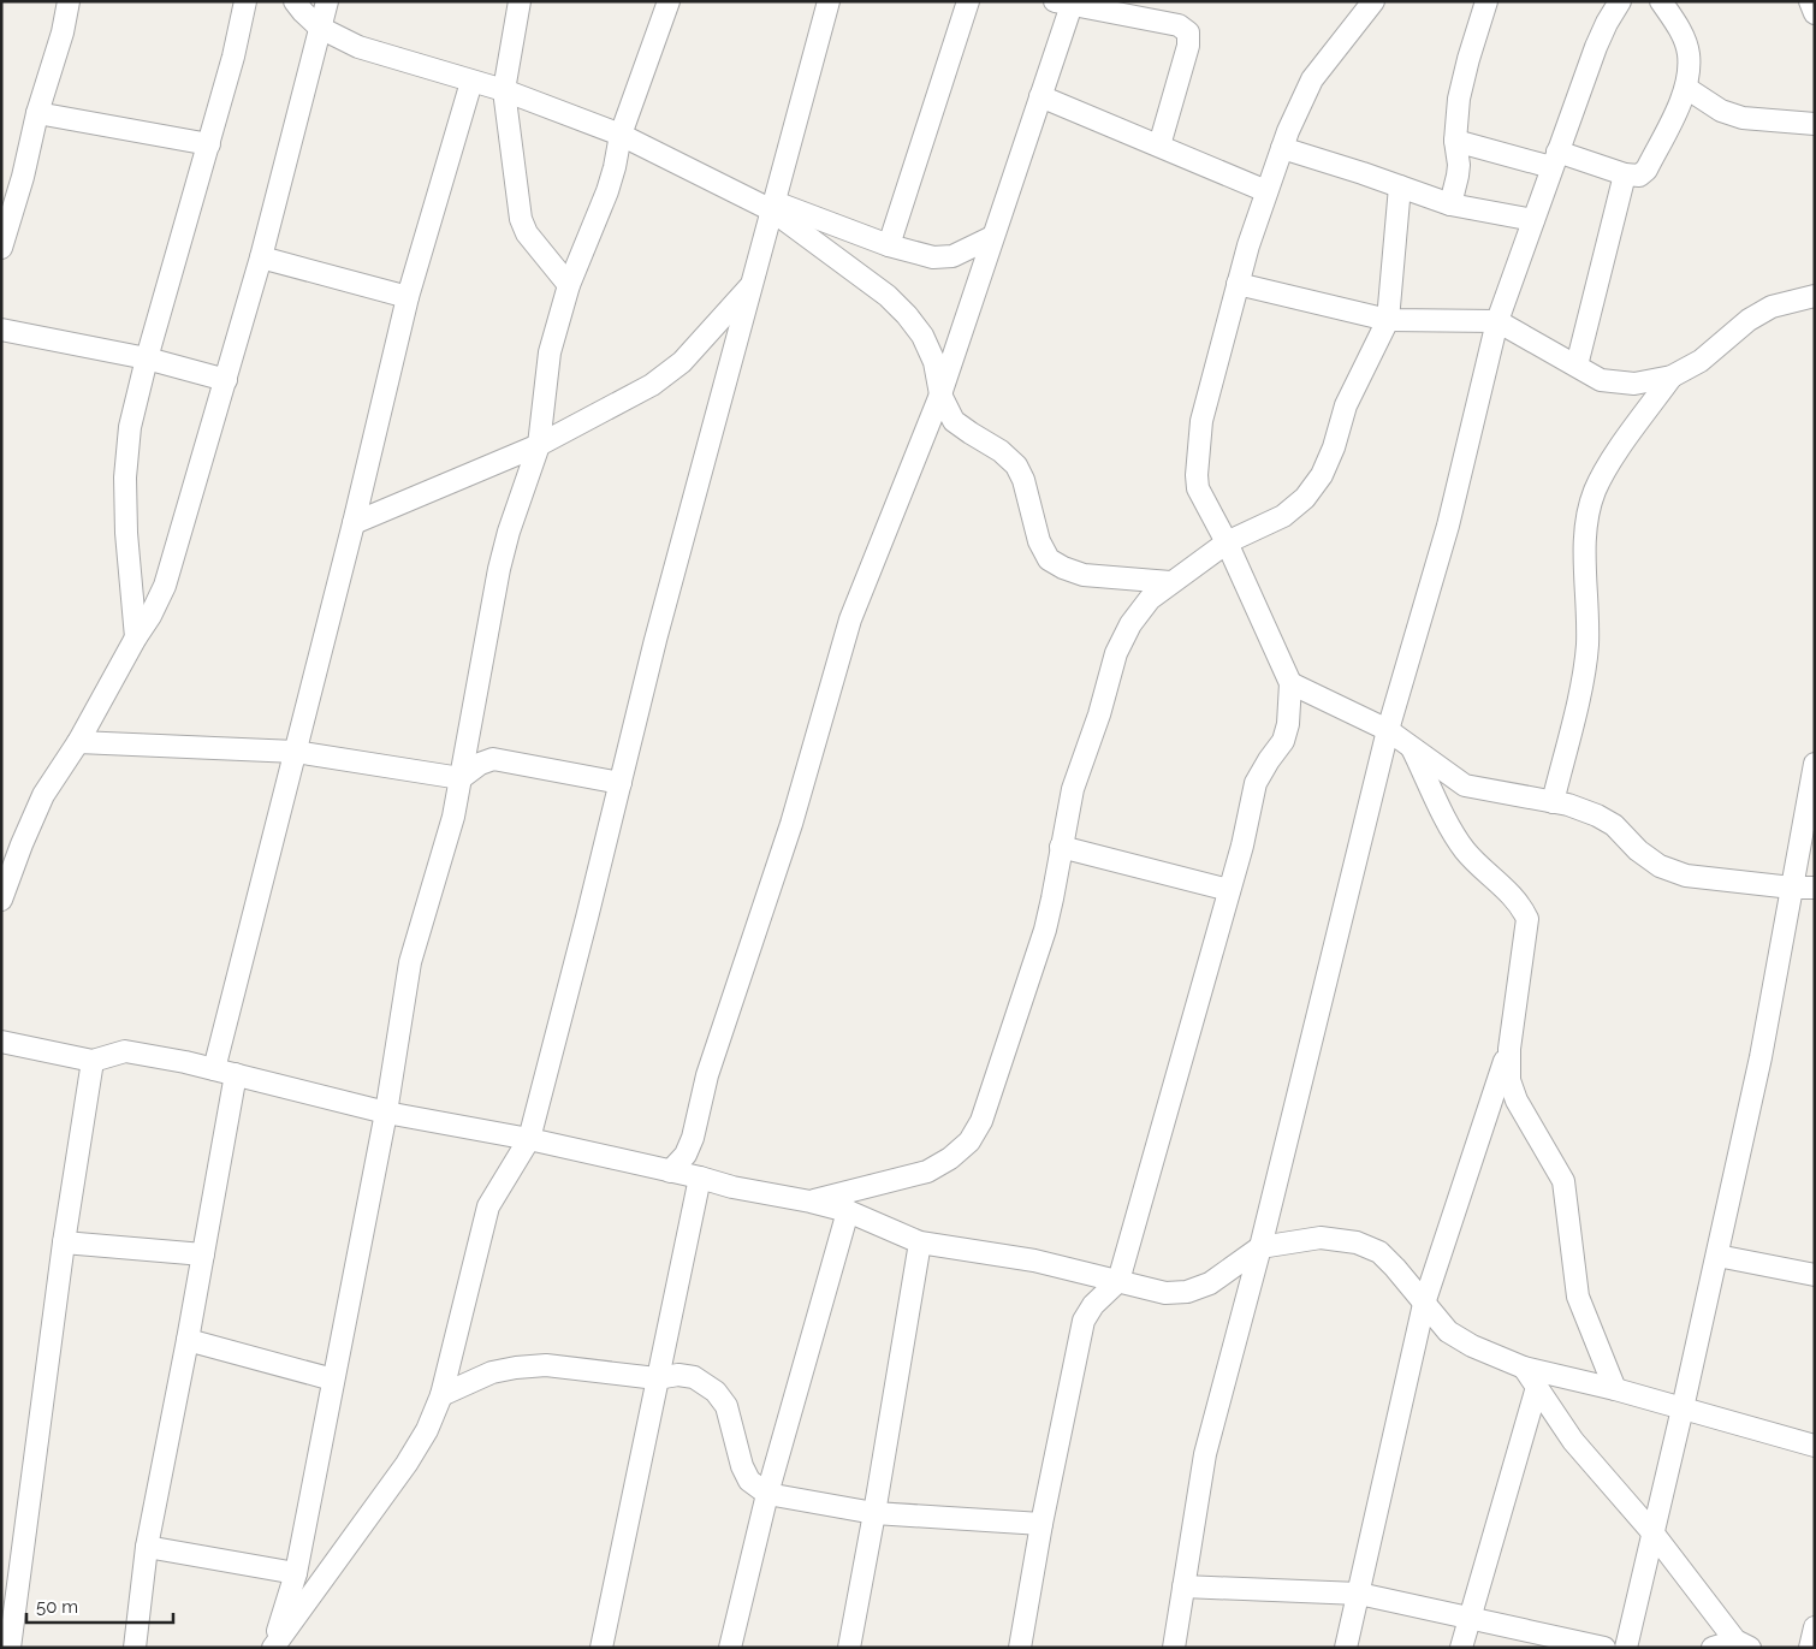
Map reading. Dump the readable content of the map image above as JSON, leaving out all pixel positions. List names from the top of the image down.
{
  "scale_bar": "50 m"
}
